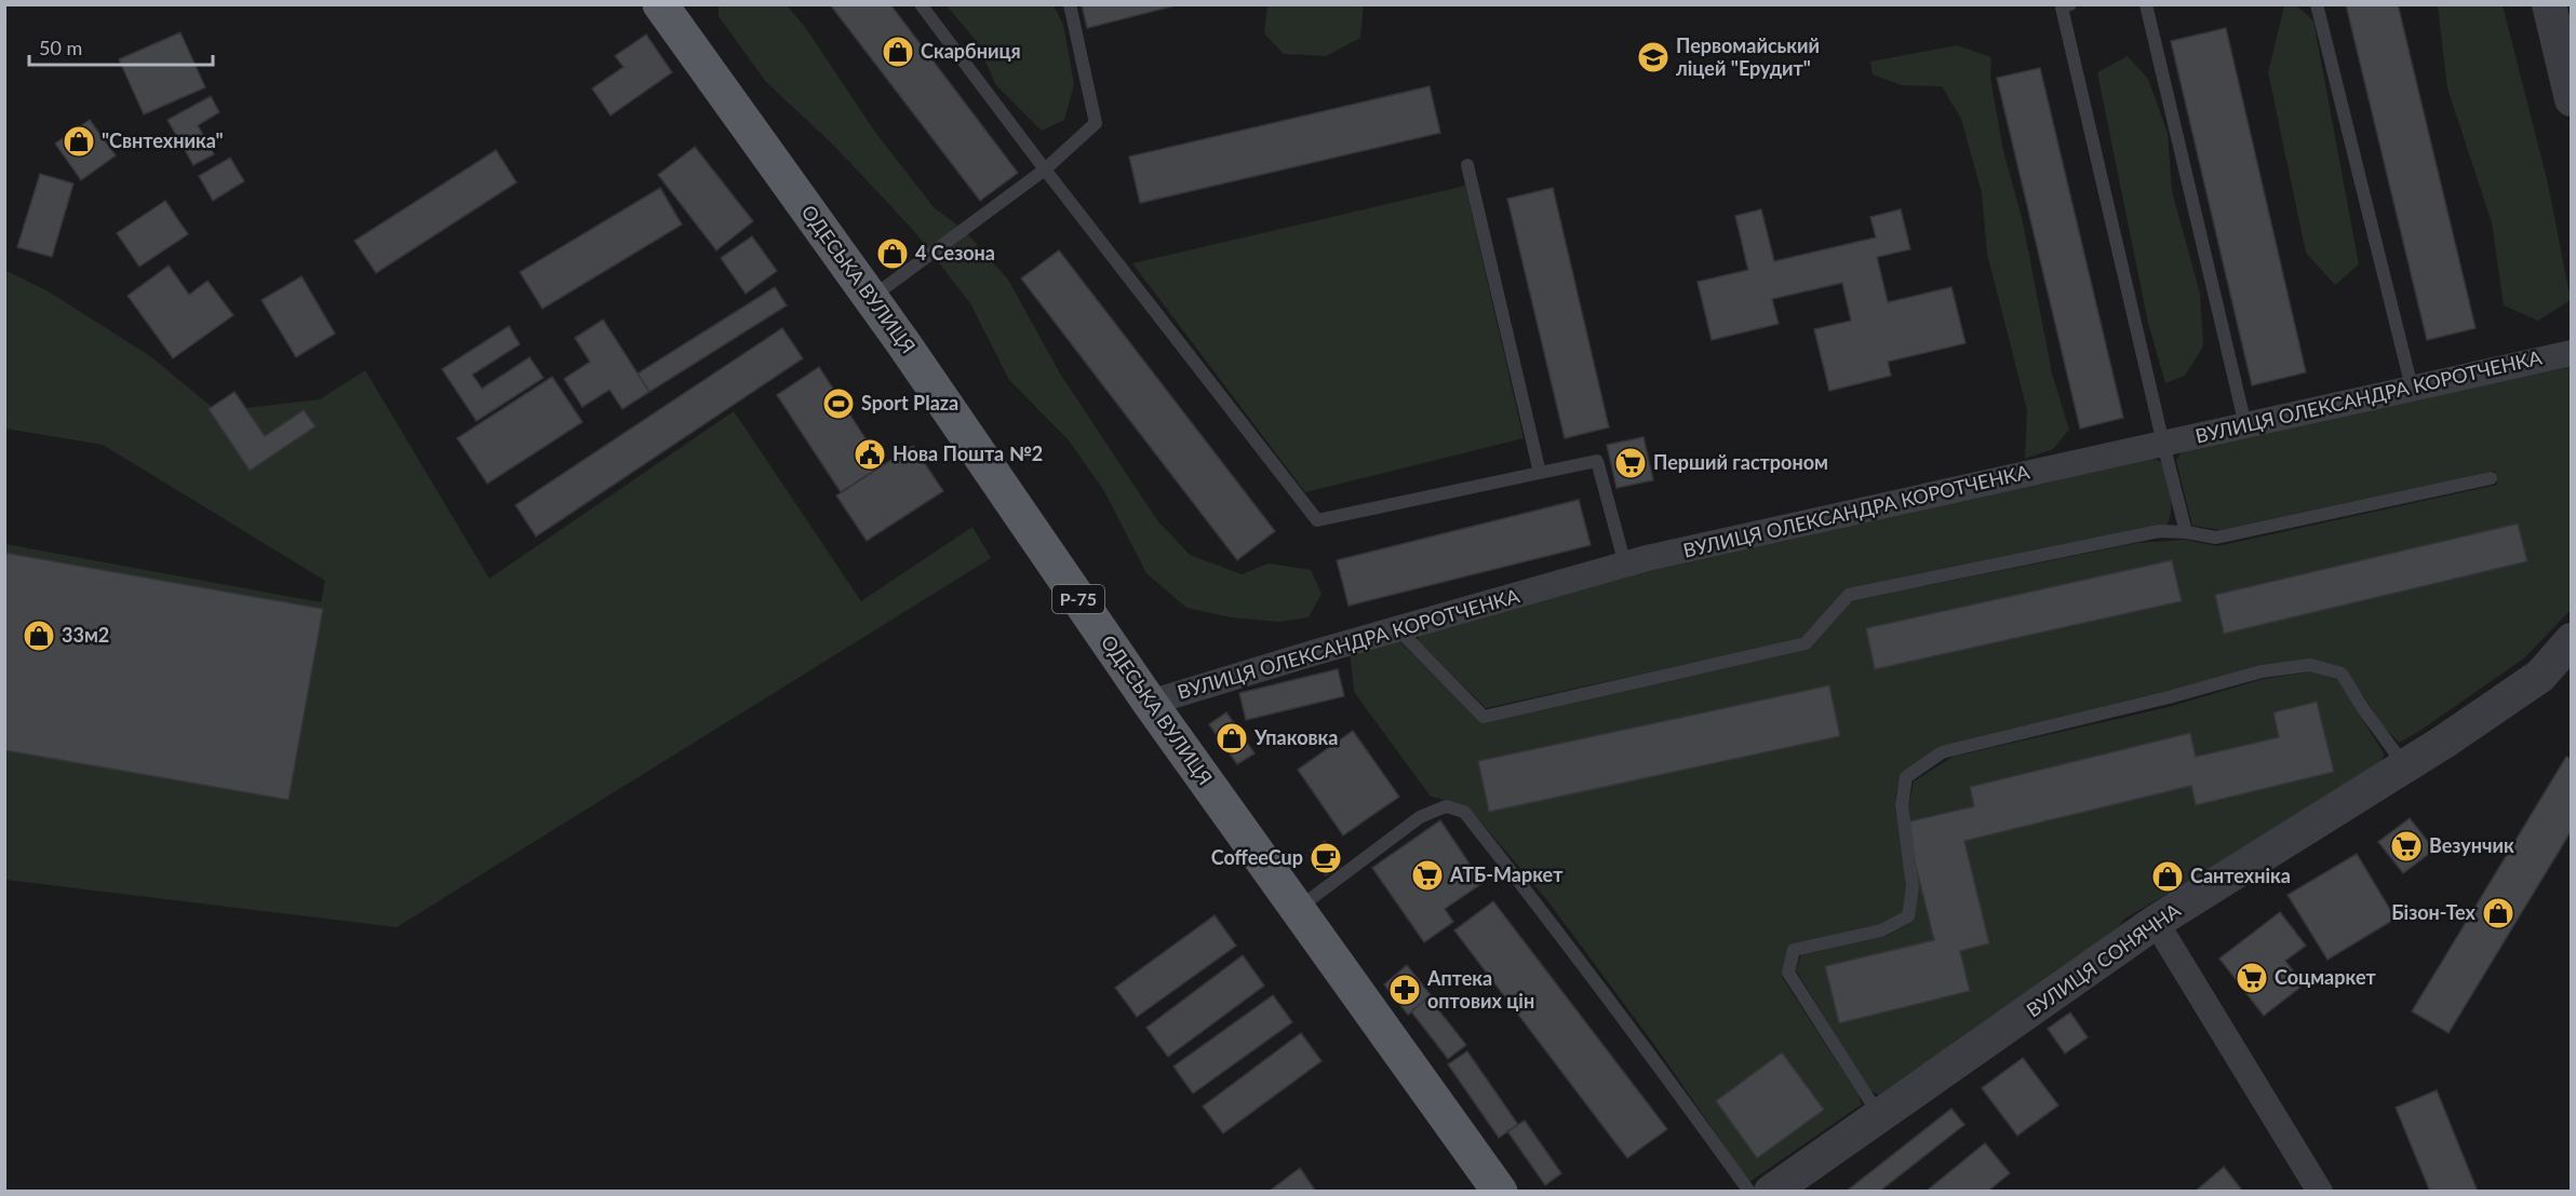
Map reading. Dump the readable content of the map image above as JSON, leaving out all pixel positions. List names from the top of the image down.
{
  "streets": {
    "main road": ["ОДЕСЬКА ВУЛИЦЯ", "Р-75"],
    "street": ["ВУЛИЦЯ ОЛЕКСАНДРА КОРОТЧЕНКА", "ВУЛИЦЯ СОНЯЧНА"]
  },
  "crossings": [
    ["ОДЕСЬКА ВУЛИЦЯ", "ВУЛИЦЯ ОЛЕКСАНДРА КОРОТЧЕНКА"]
  ],
  "places": {
    "shop": [
      "Скарбниця",
      "\"Свнтехника\"",
      "4 Сезона",
      "33м2",
      "Упаковка",
      "Сантехніка",
      "Бізон-Тех"
    ],
    "school or university": ["Первомайський ліцей \"Ерудит\""],
    "sports": ["Sport Plaza"],
    "public building": ["Нова Пошта №2"],
    "supermarket": [
      "Перший гастроном",
      "Везунчик",
      "АТБ-Маркет",
      "Соцмаркет"
    ],
    "cafe": ["CoffeeCup"],
    "pharmacy": ["Аптека оптових цін"]
  },
  "scale_bar": "50 m"
}
